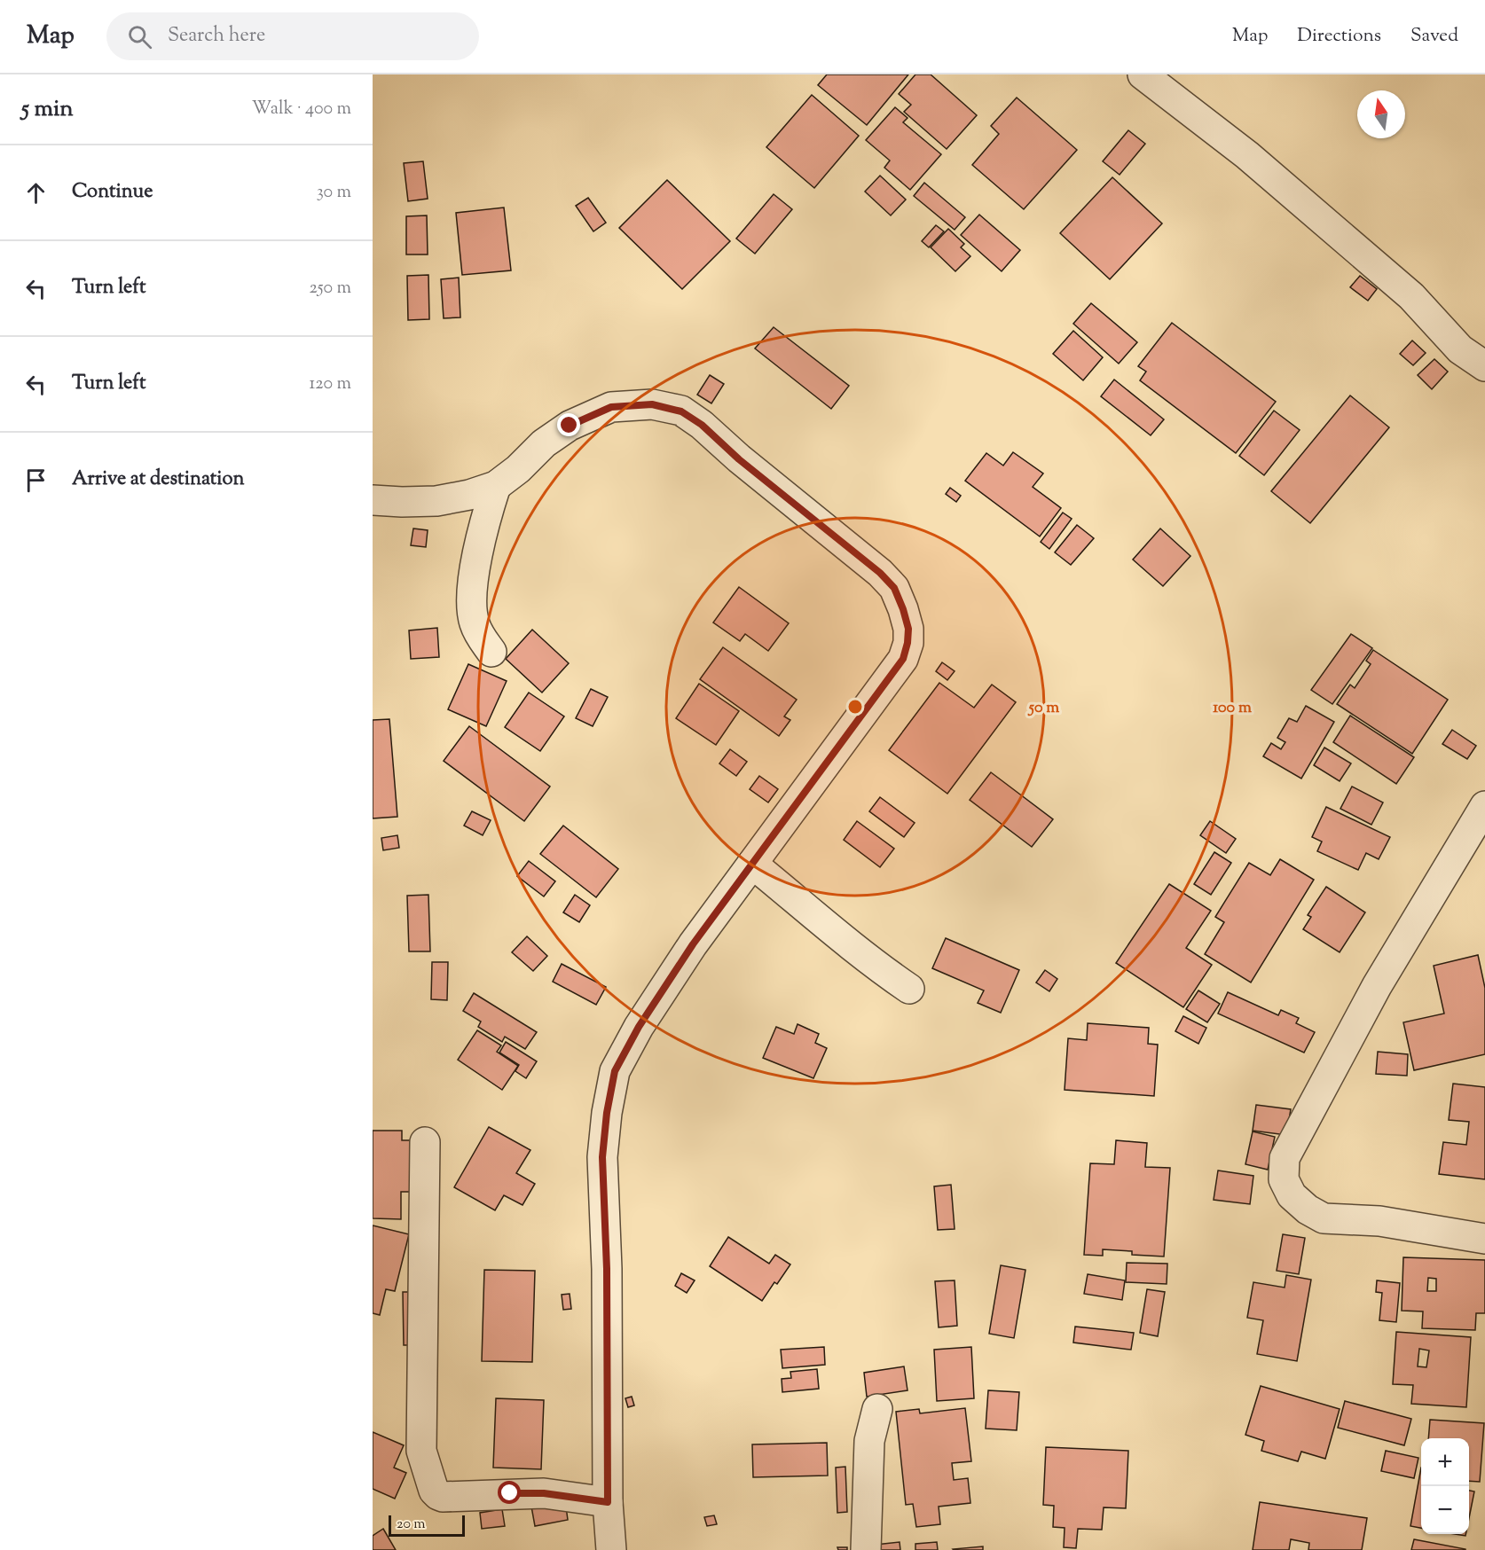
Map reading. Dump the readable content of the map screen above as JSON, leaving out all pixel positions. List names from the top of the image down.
{
  "scale_bar": "20 m",
  "north": "top",
  "page": {
    "header": "Map",
    "search": "Search here",
    "nav": ["Map", "Directions", "Saved"],
    "heading": ["5 min", "Walk · 400 m"],
    "list": [
      ["Continue", "30 m"],
      ["Turn left", "250 m"],
      ["Turn left", "120 m"],
      "Arrive at destination"
    ],
    "map_buttons": ["+", "−"],
    "scale": "20 m"
  },
  "rings": ["50 m", "100 m"]
}
